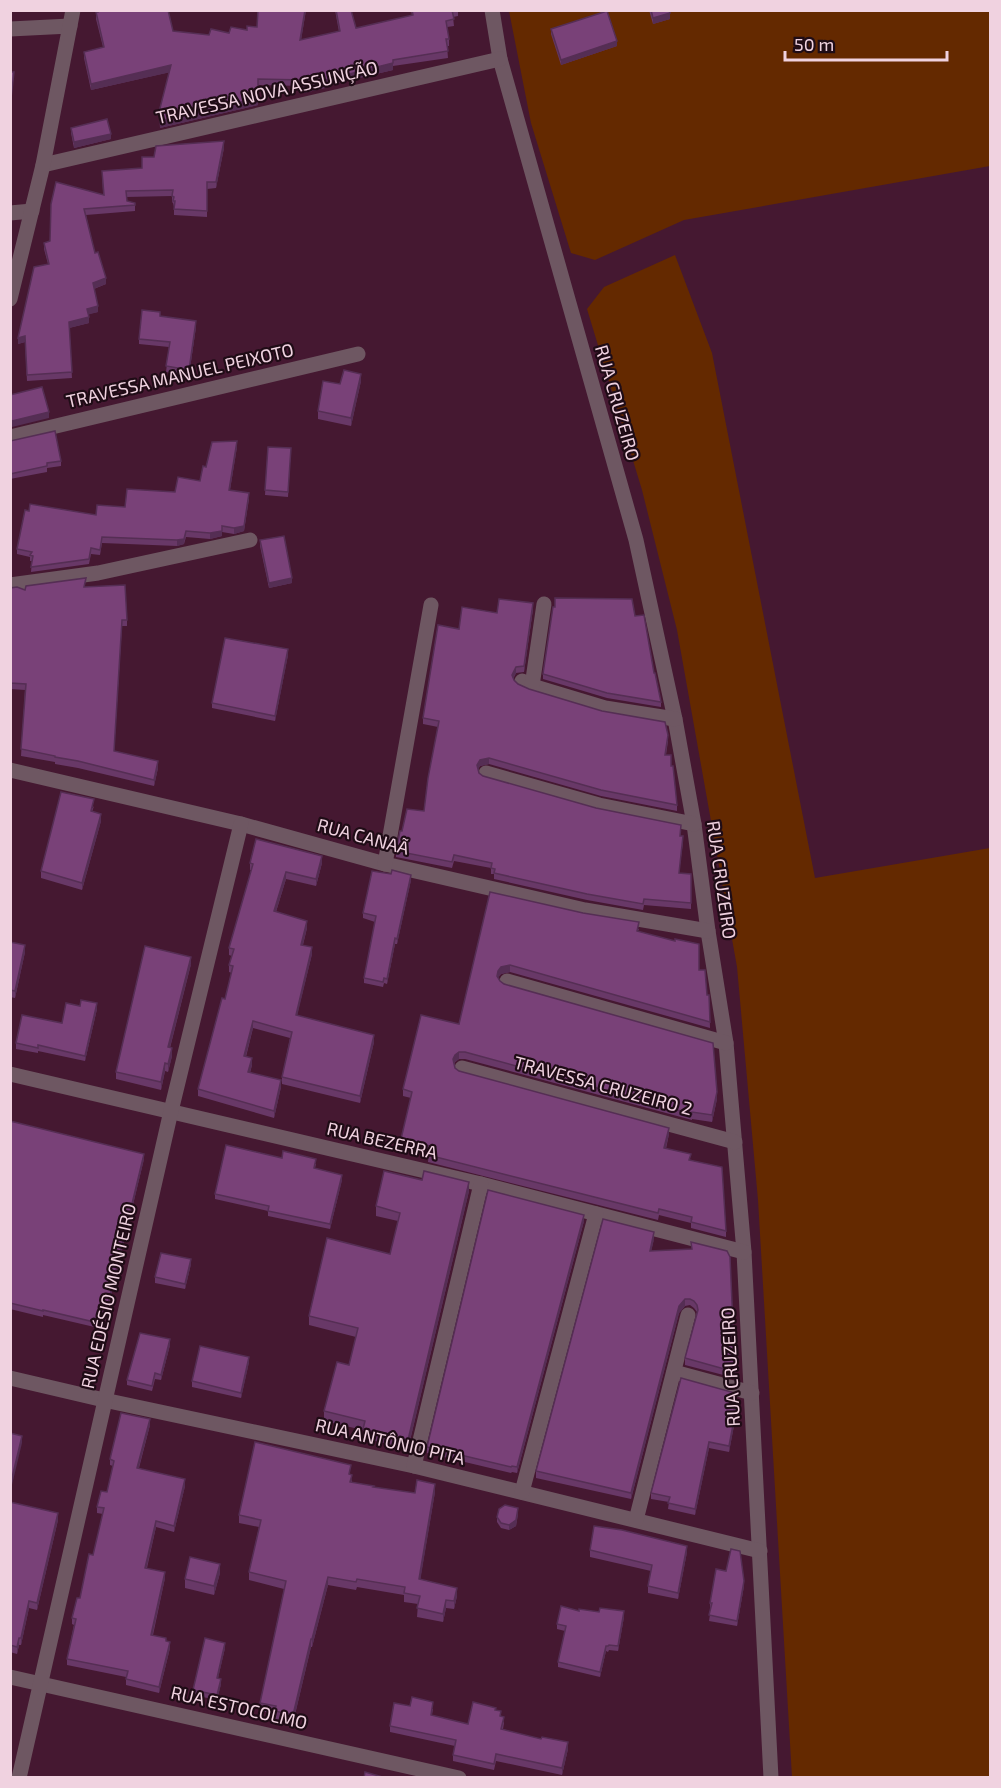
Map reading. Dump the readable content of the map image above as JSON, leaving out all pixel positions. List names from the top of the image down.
{
  "streets": {
    "street": [
      "TRAVESSA NOVA ASSUNÇÃO",
      "TRAVESSA MANUEL PEIXOTO",
      "RUA CRUZEIRO",
      "RUA CANAÃ",
      "TRAVESSA CRUZEIRO 2",
      "RUA BEZERRA",
      "RUA EDÉSIO MONTEIRO",
      "RUA ANTÔNIO PITA",
      "RUA ESTOCOLMO"
    ]
  },
  "crossings": [
    ["TRAVESSA NOVA ASSUNÇÃO", "RUA CRUZEIRO"],
    ["RUA CRUZEIRO", "RUA CANAÃ"],
    ["RUA CRUZEIRO", "TRAVESSA CRUZEIRO 2"],
    ["RUA CRUZEIRO", "RUA BEZERRA"],
    ["RUA CRUZEIRO", "RUA ANTÔNIO PITA"],
    ["RUA CANAÃ", "RUA EDÉSIO MONTEIRO"],
    ["RUA BEZERRA", "RUA EDÉSIO MONTEIRO"],
    ["RUA EDÉSIO MONTEIRO", "RUA ANTÔNIO PITA"],
    ["RUA EDÉSIO MONTEIRO", "RUA ESTOCOLMO"]
  ],
  "scale_bar": "50 m"
}
